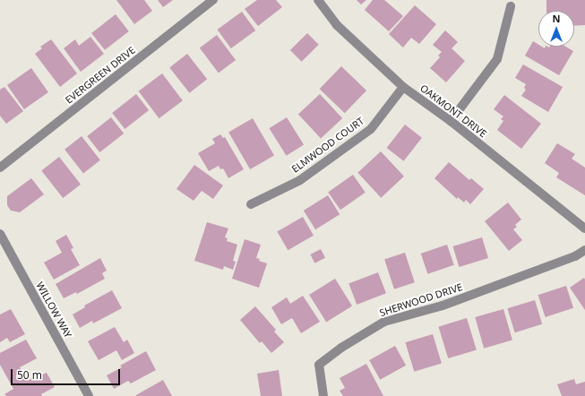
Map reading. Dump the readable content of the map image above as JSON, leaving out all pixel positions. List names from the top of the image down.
{
  "streets": {
    "street": [
      "EVERGREEN DRIVE",
      "OAKMONT DRIVE",
      "ELMWOOD COURT",
      "SHERWOOD DRIVE",
      "WILLOW WAY"
    ]
  },
  "crossings": [
    ["OAKMONT DRIVE", "ELMWOOD COURT"]
  ],
  "scale_bar": "50 m",
  "north": "top"
}
